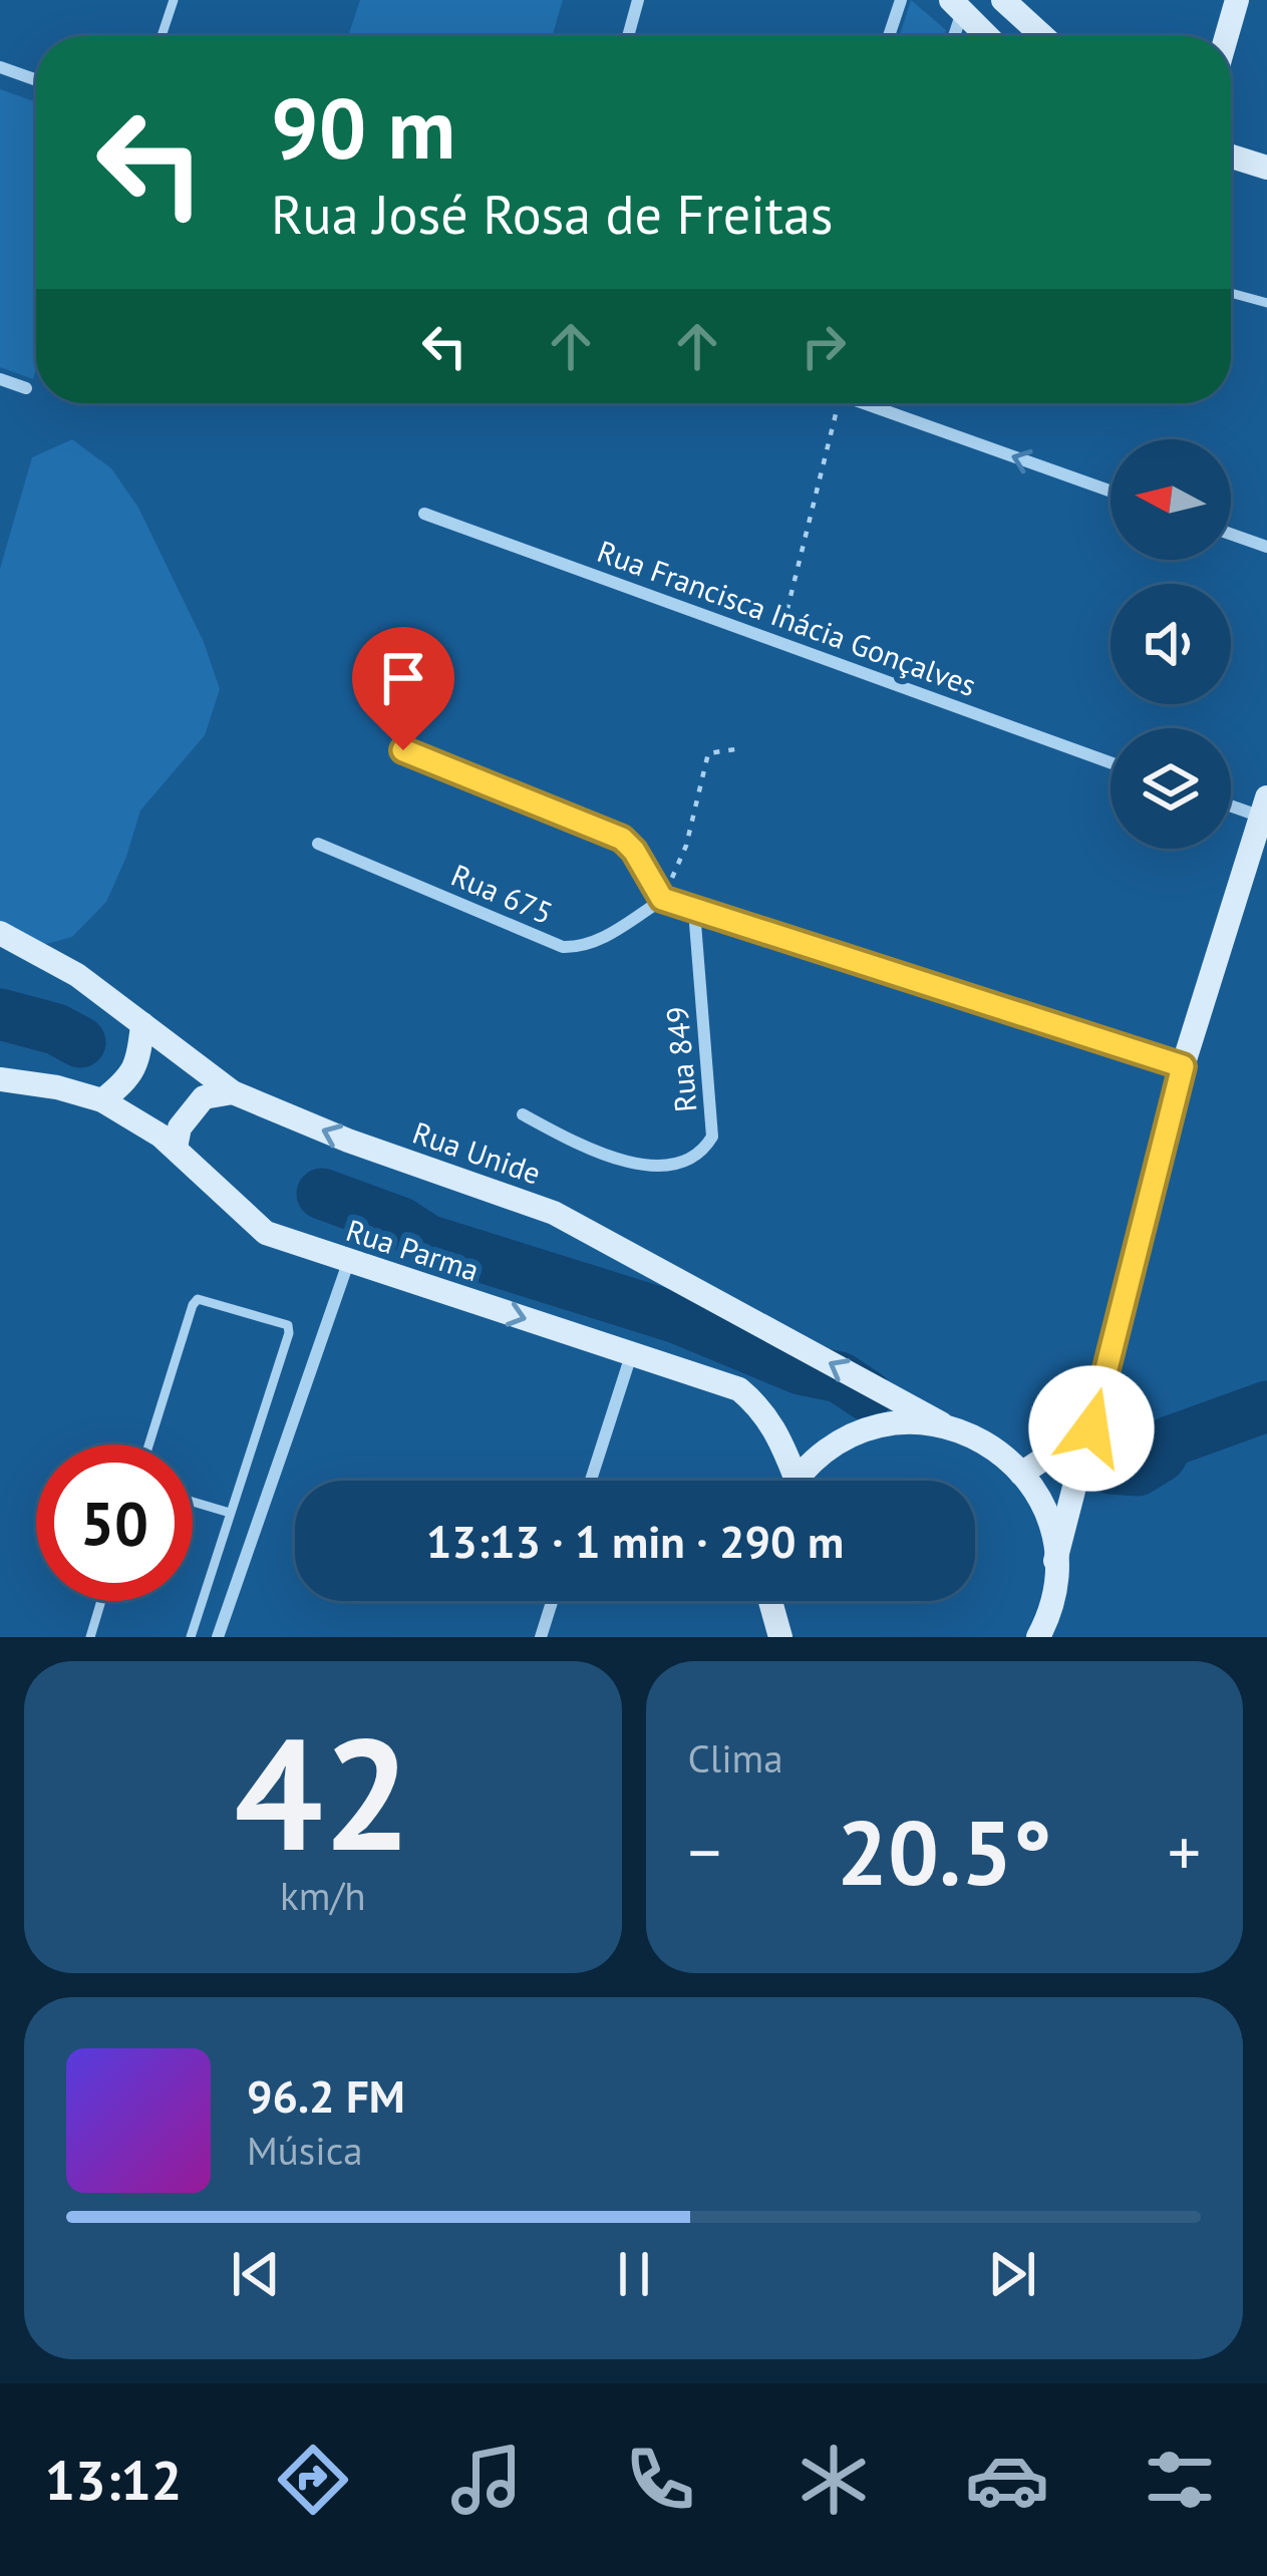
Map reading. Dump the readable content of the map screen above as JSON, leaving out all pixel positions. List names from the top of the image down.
{
  "streets": {
    "main road": ["Rua Unide", "Rua Parma"],
    "street": ["Rua Francisca Inácia Gonçalves", "Rua 675", "Rua 849"]
  },
  "one_way": ["Rua Unide"],
  "north": "left",
  "page": {
    "turn": ["90 m", "Rua José Rosa de Freitas"],
    "limit": "50",
    "trip": "13:13 · 1 min · 290 m",
    "tile": [
      ["42", "km/h"],
      "Clima"
    ],
    "heat": ["−", "20.5°", "+"],
    "song": ["96.2 FM", "Música"],
    "tabs": "13:12"
  }
}
